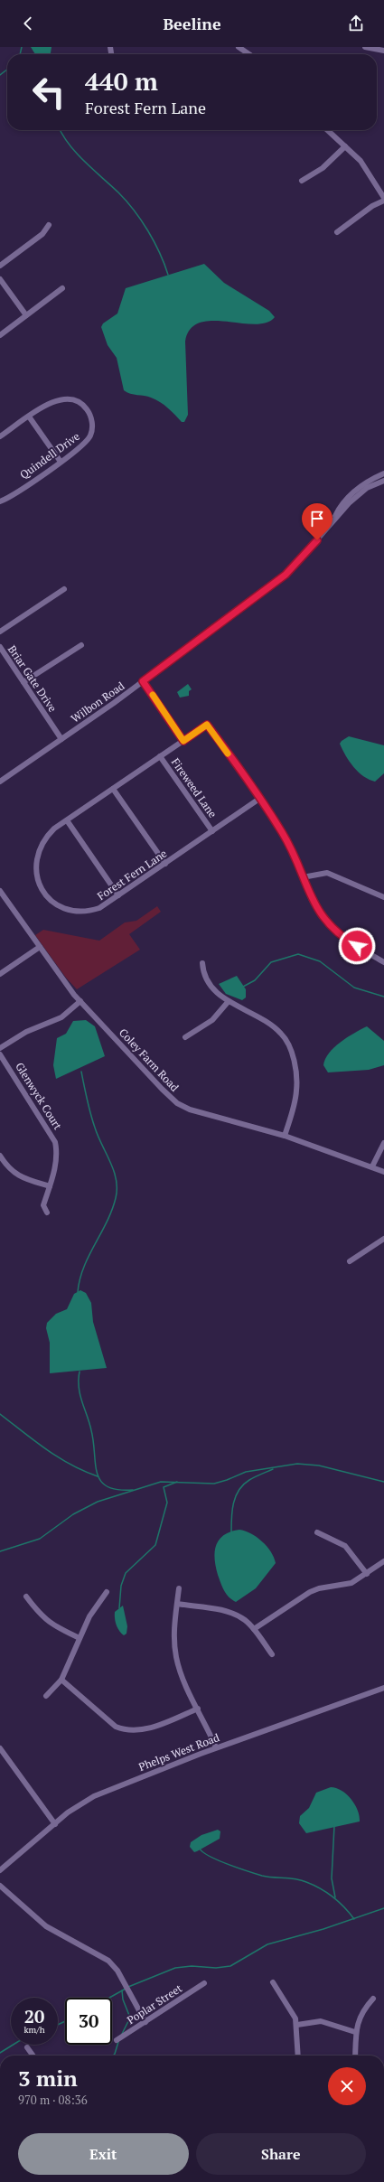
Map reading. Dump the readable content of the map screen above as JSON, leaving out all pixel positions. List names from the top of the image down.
{
  "streets": {
    "street": [
      "Quindell Drive",
      "Briar Gate Drive",
      "Wilbon Road",
      "Fireweed Lane",
      "Forest Fern Lane",
      "Coley Farm Road",
      "Glenwyck Court",
      "Phelps West Road",
      "Poplar Street"
    ]
  },
  "crossings": [
    ["Briar Gate Drive", "Wilbon Road"],
    ["Fireweed Lane", "Forest Fern Lane"]
  ],
  "page": {
    "header": "Beeline",
    "turn": ["440 m", "Forest Fern Lane"],
    "speed": "20 km/h",
    "limit": "30",
    "heading": ["3 min", "970 m · 08:36"],
    "buttons": ["Exit", "Share"]
  }
}
